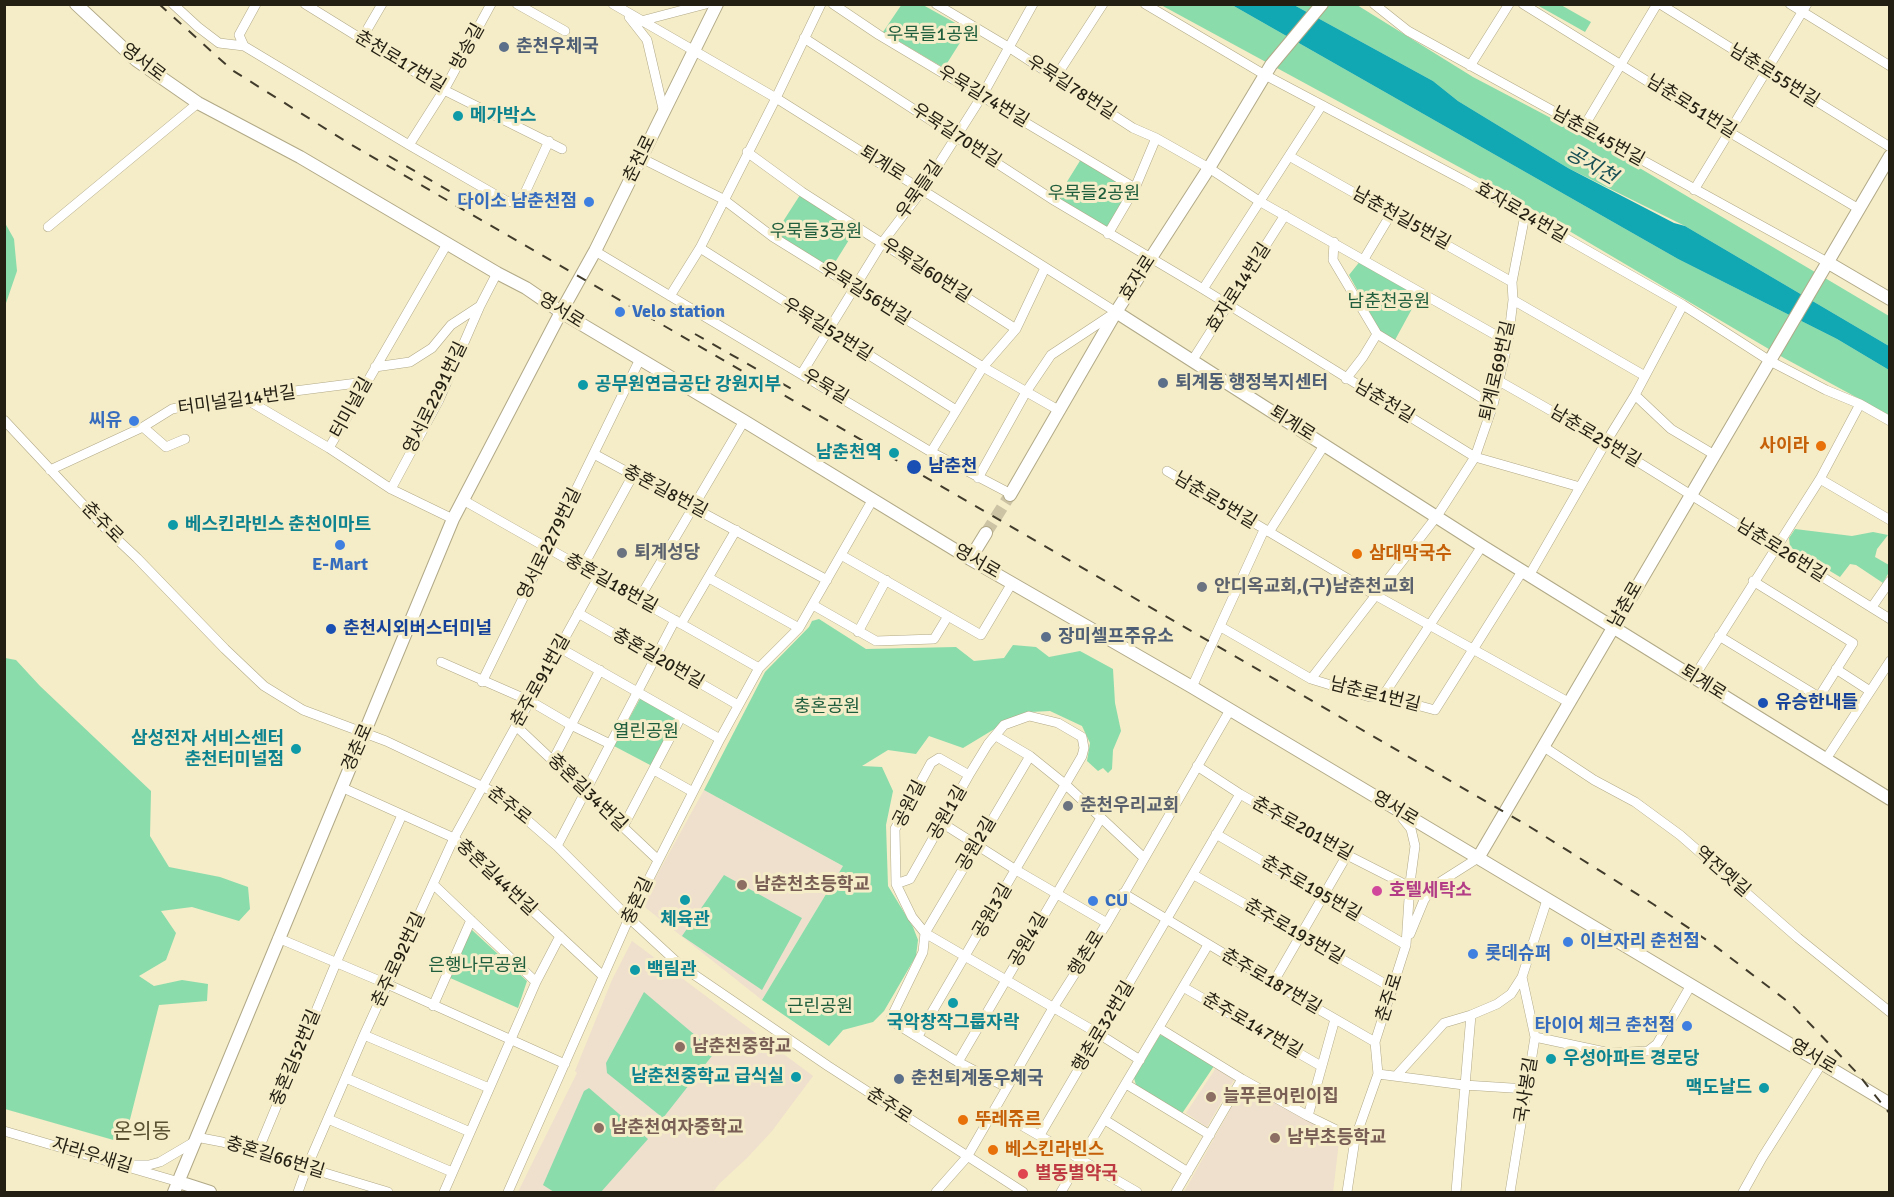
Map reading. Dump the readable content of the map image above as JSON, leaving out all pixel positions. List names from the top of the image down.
{
  "streets": {
    "street": [
      "방송길",
      "춘천로17번길",
      "영서로",
      "남춘로55번길",
      "우묵길78번길",
      "우묵길74번길",
      "남춘로51번길",
      "우묵길70번길",
      "남춘로45번길",
      "춘천로",
      "퇴계로",
      "우묵들길",
      "효자로24번길",
      "남춘천길5번길",
      "우묵길60번길",
      "효자로",
      "효자로14번길",
      "우묵길56번길",
      "우묵길52번길",
      "퇴계로69번길",
      "우묵길",
      "영서로2291번길",
      "터미널길14번길",
      "남춘천길",
      "터미널길",
      "남춘로25번길",
      "충혼길8번길",
      "남춘로5번길",
      "춘주로",
      "영서로2279번길",
      "남춘로26번길",
      "충혼길18번길",
      "남춘로",
      "충혼길20번길",
      "춘주로91번길",
      "남춘로1번길",
      "경춘로",
      "충혼길34번길",
      "공원길",
      "공원1길",
      "춘주로201번길",
      "공원2길",
      "역전옛길",
      "충혼길44번길",
      "춘주로195번길",
      "충혼길",
      "공원3길",
      "춘주로193번길",
      "공원4길",
      "행촌로",
      "춘주로92번길",
      "춘주로187번길",
      "춘주로147번길",
      "행촌로32번길",
      "충혼길52번길",
      "국사봉길",
      "자라우새길",
      "충혼길66번길"
    ]
  },
  "crossings": [
    ["방송길", "춘천로17번길"],
    ["영서로", "춘천로"],
    ["영서로", "영서로2291번길"],
    ["영서로", "터미널길"],
    ["영서로", "남춘로5번길"],
    ["영서로", "춘주로"],
    ["영서로", "영서로2279번길"],
    ["영서로", "남춘로"],
    ["영서로", "경춘로"],
    ["영서로", "충혼길"],
    ["영서로", "행촌로"],
    ["영서로", "국사봉길"],
    ["우묵길78번길", "우묵들길"],
    ["우묵길78번길", "효자로"],
    ["우묵길74번길", "우묵들길"],
    ["우묵길70번길", "우묵들길"],
    ["우묵길70번길", "효자로"],
    ["우묵길70번길", "남춘천길"],
    ["남춘로45번길", "남춘로"],
    ["춘천로", "퇴계로"],
    ["춘천로", "우묵길56번길"],
    ["춘천로", "우묵길"],
    ["춘천로", "경춘로"],
    ["퇴계로", "우묵들길"],
    ["퇴계로", "효자로"],
    ["퇴계로", "효자로14번길"],
    ["퇴계로", "퇴계로69번길"],
    ["퇴계로", "남춘로5번길"],
    ["퇴계로", "남춘로"],
    ["우묵들길", "우묵길60번길"],
    ["우묵들길", "우묵길56번길"],
    ["우묵들길", "우묵길52번길"],
    ["우묵들길", "우묵길"],
    ["효자로24번길", "효자로"],
    ["효자로24번길", "퇴계로69번길"],
    ["효자로24번길", "남춘로"],
    ["남춘천길5번길", "퇴계로69번길"],
    ["효자로", "우묵길56번길"],
    ["효자로", "우묵길"],
    ["효자로", "남춘천길"],
    ["효자로14번길", "남춘천길"],
    ["퇴계로69번길", "남춘천길"],
    ["퇴계로69번길", "남춘로25번길"],
    ["영서로2291번길", "터미널길"],
    ["터미널길14번길", "터미널길"],
    ["터미널길14번길", "춘주로"],
    ["터미널길", "경춘로"],
    ["남춘로25번길", "남춘로26번길"],
    ["남춘로25번길", "남춘로"],
    ["충혼길8번길", "영서로2279번길"],
    ["충혼길8번길", "충혼길"],
    ["남춘로5번길", "남춘로"],
    ["남춘로5번길", "남춘로1번길"],
    ["춘주로", "춘주로91번길"],
    ["춘주로", "경춘로"],
    ["춘주로", "춘주로201번길"],
    ["춘주로", "춘주로195번길"],
    ["춘주로", "충혼길"],
    ["춘주로", "춘주로193번길"],
    ["춘주로", "행촌로"],
    ["춘주로", "춘주로92번길"],
    ["춘주로", "춘주로187번길"],
    ["영서로2279번길", "충혼길18번길"],
    ["남춘로26번길", "남춘로"],
    ["충혼길18번길", "춘주로91번길"],
    ["충혼길18번길", "경춘로"],
    ["충혼길18번길", "충혼길"],
    ["남춘로", "역전옛길"],
    ["충혼길20번길", "춘주로91번길"],
    ["충혼길20번길", "충혼길"],
    ["춘주로91번길", "충혼길34번길"],
    ["춘주로91번길", "춘주로92번길"],
    ["경춘로", "충혼길44번길"],
    ["경춘로", "자라우새길"],
    ["경춘로", "충혼길66번길"],
    ["충혼길34번길", "충혼길"],
    ["공원길", "공원1길"],
    ["공원길", "공원2길"],
    ["공원1길", "공원3길"],
    ["춘주로201번길", "행촌로"],
    ["충혼길44번길", "충혼길"],
    ["충혼길44번길", "춘주로92번길"],
    ["충혼길44번길", "충혼길52번길"],
    ["행촌로", "춘주로187번길"],
    ["춘주로92번길", "충혼길66번길"],
    ["춘주로187번길", "춘주로147번길"],
    ["춘주로187번길", "행촌로32번길"],
    ["충혼길52번길", "충혼길66번길"]
  ],
  "districts": ["온의동"],
  "water": ["공지천"],
  "parks": [
    "우묵들1공원",
    "우묵들2공원",
    "우묵들3공원",
    "남춘천공원",
    "충혼공원",
    "열린공원",
    "은행나무공원",
    "근린공원"
  ],
  "places": [
    "춘천우체국",
    "메가박스",
    "다이소 남춘천점",
    "Velo station",
    "퇴계동 행정복지센터",
    "공무원연금공단 강원지부",
    "씨유",
    "사이라",
    "남춘천역",
    "남춘천",
    "베스킨라빈스 춘천이마트",
    "E-Mart",
    "퇴계성당",
    "삼대막국수",
    "안디옥교회,(구)남춘천교회",
    "춘천시외버스터미널",
    "장미셀프주유소",
    "유승한내들",
    "삼성전자 서비스센터 춘천터미널점",
    "춘천우리교회",
    "남춘천초등학교",
    "호텔세탁소",
    "체육관",
    "CU",
    "이브자리 춘천점",
    "롯데슈퍼",
    "백림관",
    "국악창작그룹자락",
    "타이어 체크 춘천점",
    "남춘천중학교",
    "우성아파트 경로당",
    "남춘천중학교 급식실",
    "춘천퇴계동우체국",
    "맥도날드",
    "늘푸른어린이집",
    "뚜레쥬르",
    "남춘천여자중학교",
    "남부초등학교",
    "베스킨라빈스",
    "별동별약국"
  ]
}
